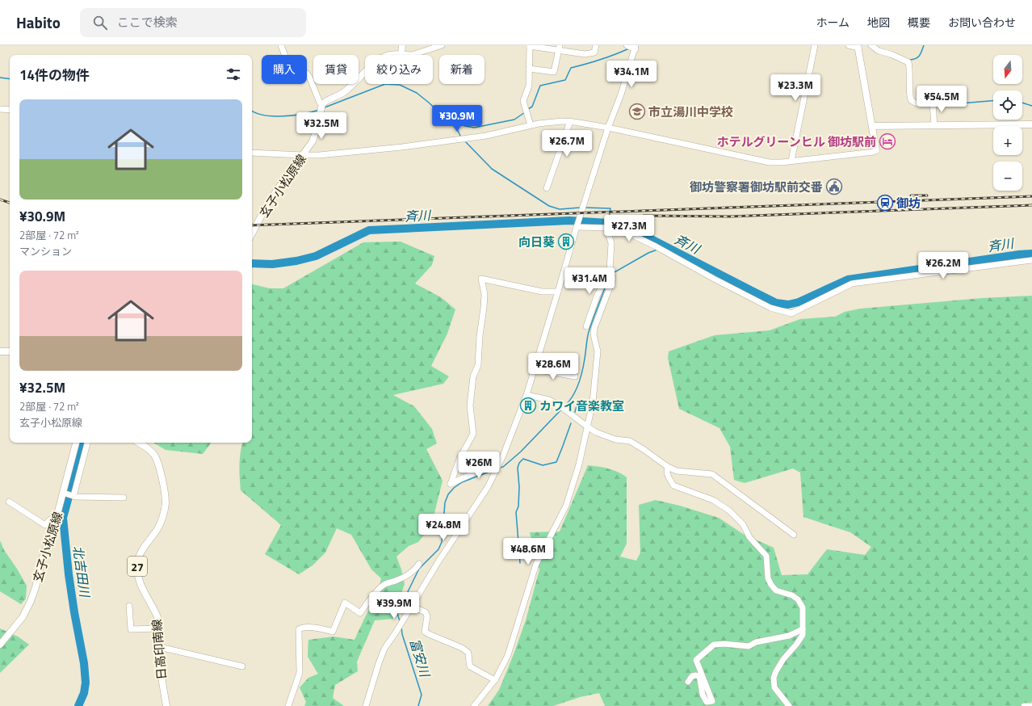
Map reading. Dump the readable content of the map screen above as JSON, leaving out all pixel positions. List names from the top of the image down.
{
  "streets": {
    "main road": ["玄子小松原線", "27", "日高印南線"]
  },
  "water": ["斉川", "北吉田川", "富安川"],
  "places": {
    "school or university": ["市立湯川中学校"],
    "hotel": ["ホテルグリーンヒル 御坊駅前"],
    "public building": ["御坊警察署御坊駅前交番"],
    "station": ["御坊"],
    "building": ["向日葵", "カワイ音楽教室"]
  },
  "north": "bottom",
  "page": {
    "header": "Habito",
    "search": "ここで検索",
    "nav": [
      "ホーム",
      "地図",
      "概要",
      "お問い合わせ"
    ],
    "map_buttons": ["+", "−"],
    "chip": [
      "購入",
      "賃貸",
      "絞り込み",
      "新着"
    ],
    "heading": "14件の物件",
    "price": [
      "¥34.1M",
      "¥23.3M",
      "¥54.5M",
      "¥30.9M",
      "¥32.5M",
      "¥26.7M",
      "¥27.3M",
      "¥26.2M",
      "¥31.4M",
      "¥28.6M",
      "¥26M",
      "¥24.8M",
      "¥48.6M",
      "¥39.9M"
    ],
    "list": [
      {
        "name": "¥30.9M",
        "note": "2部屋 · 72 m² · マンション"
      },
      {
        "name": "¥32.5M",
        "note": "2部屋 · 72 m² · 玄子小松原線"
      }
    ]
  }
}
